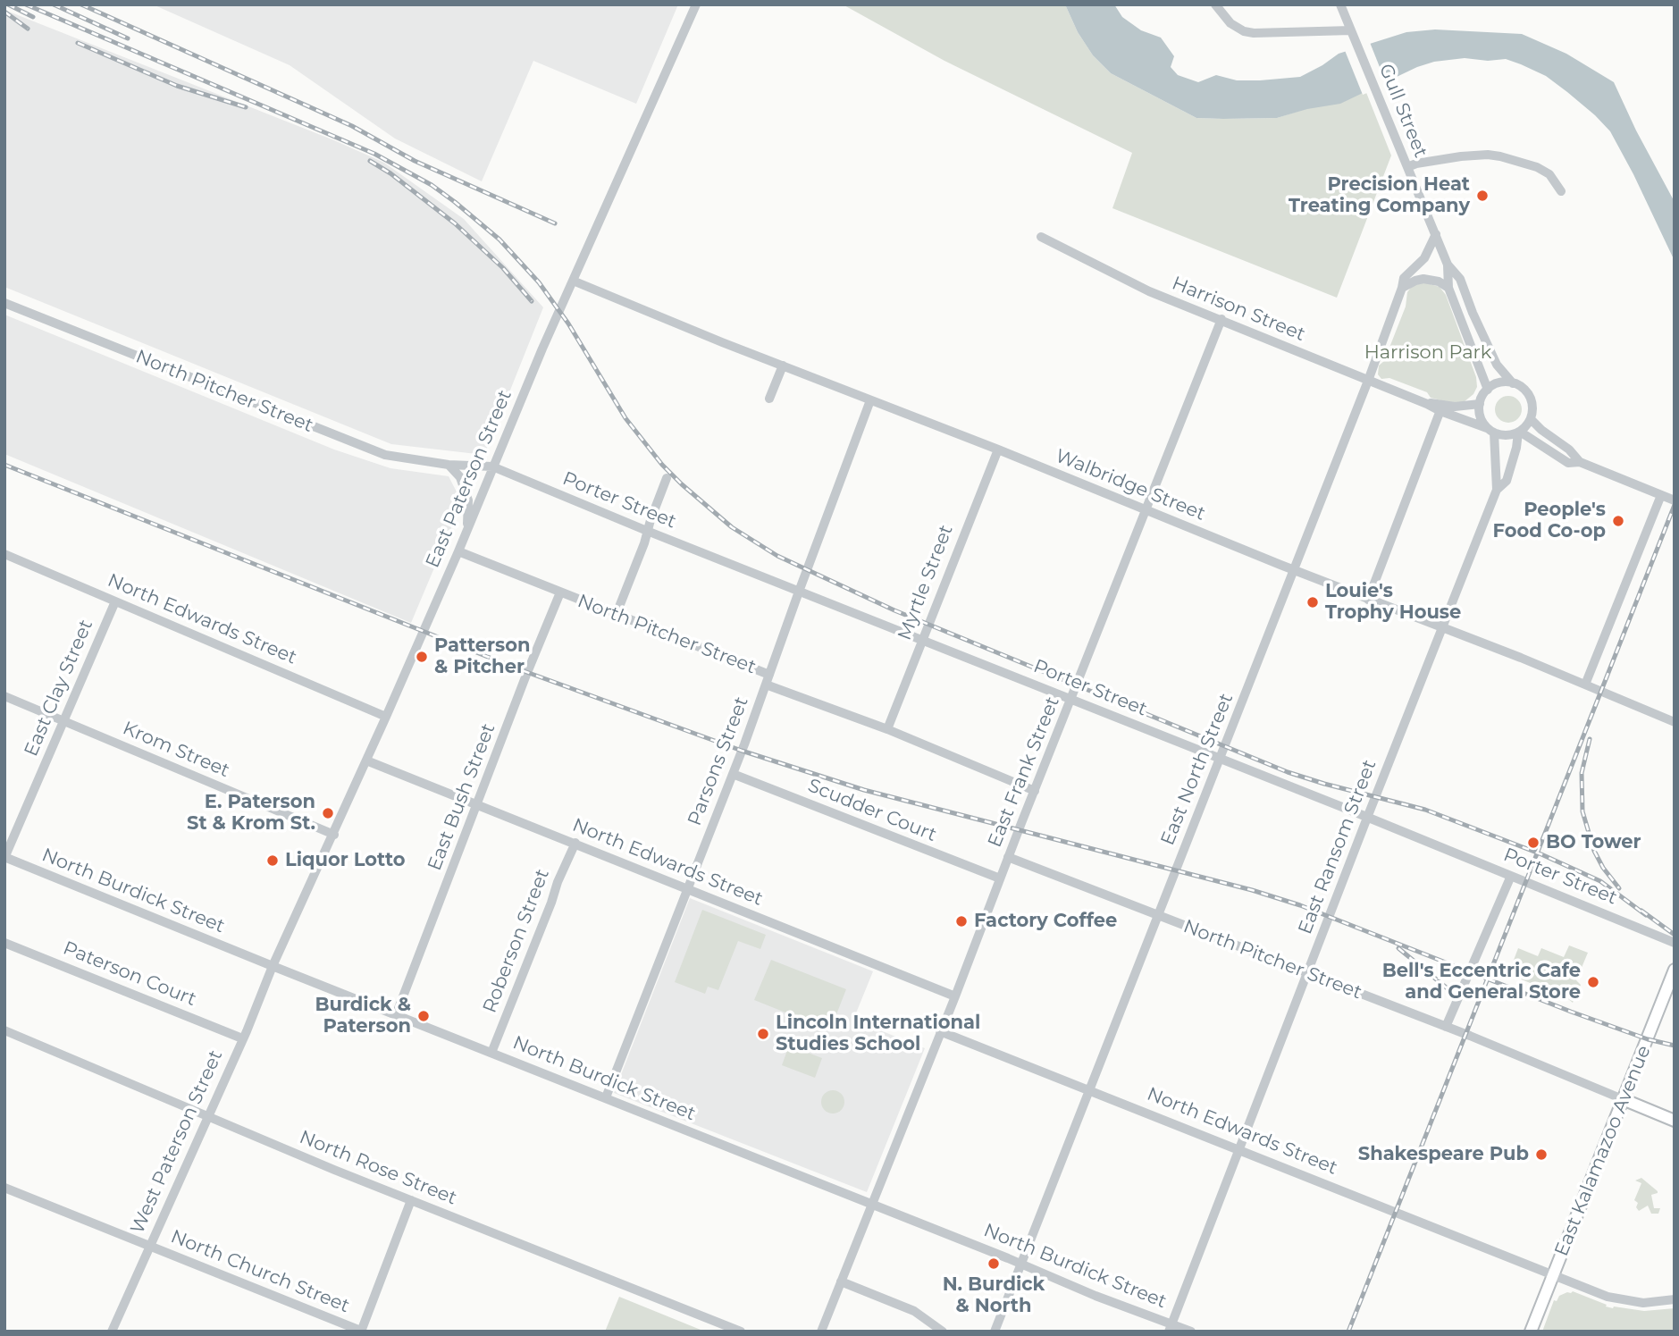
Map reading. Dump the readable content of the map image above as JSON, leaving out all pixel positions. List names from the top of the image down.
{
  "streets": {
    "main road": ["North Pitcher Street", "East Kalamazoo Avenue"],
    "street": [
      "Gull Street",
      "Harrison Street",
      "East Paterson Street",
      "Walbridge Street",
      "Porter Street",
      "Myrtle Street",
      "North Edwards Street",
      "East Clay Street",
      "Krom Street",
      "Parsons Street",
      "East North Street",
      "East Frank Street",
      "East Bush Street",
      "Scudder Court",
      "East Ransom Street",
      "North Burdick Street",
      "Roberson Street",
      "Paterson Court",
      "West Paterson Street",
      "North Rose Street",
      "North Church Street"
    ]
  },
  "crossings": [
    ["Gull Street", "Harrison Street"],
    ["Gull Street", "East North Street"],
    ["Gull Street", "East Ransom Street"],
    ["Harrison Street", "East North Street"],
    ["Harrison Street", "East Frank Street"],
    ["Harrison Street", "East Ransom Street"],
    ["North Pitcher Street", "East Paterson Street"],
    ["North Pitcher Street", "Porter Street"],
    ["North Pitcher Street", "Myrtle Street"],
    ["North Pitcher Street", "Parsons Street"],
    ["North Pitcher Street", "East North Street"],
    ["North Pitcher Street", "East Frank Street"],
    ["North Pitcher Street", "East Bush Street"],
    ["North Pitcher Street", "East Ransom Street"],
    ["North Pitcher Street", "East Kalamazoo Avenue"],
    ["East Paterson Street", "Walbridge Street"],
    ["East Paterson Street", "Porter Street"],
    ["East Paterson Street", "North Edwards Street"],
    ["East Paterson Street", "Krom Street"],
    ["East Paterson Street", "North Burdick Street"],
    ["East Paterson Street", "West Paterson Street"],
    ["Walbridge Street", "Myrtle Street"],
    ["Walbridge Street", "Parsons Street"],
    ["Walbridge Street", "East North Street"],
    ["Walbridge Street", "East Frank Street"],
    ["Walbridge Street", "East Ransom Street"],
    ["Porter Street", "Myrtle Street"],
    ["Porter Street", "Parsons Street"],
    ["Porter Street", "East North Street"],
    ["Porter Street", "East Frank Street"],
    ["Porter Street", "East Ransom Street"],
    ["North Edwards Street", "East Clay Street"],
    ["North Edwards Street", "Parsons Street"],
    ["North Edwards Street", "East North Street"],
    ["North Edwards Street", "East Frank Street"],
    ["North Edwards Street", "East Bush Street"],
    ["North Edwards Street", "East Ransom Street"],
    ["North Edwards Street", "Roberson Street"],
    ["North Edwards Street", "East Kalamazoo Avenue"],
    ["East Clay Street", "Krom Street"],
    ["East Clay Street", "North Burdick Street"],
    ["Parsons Street", "Scudder Court"],
    ["Parsons Street", "North Burdick Street"],
    ["East North Street", "North Burdick Street"],
    ["East Frank Street", "Scudder Court"],
    ["East Frank Street", "North Burdick Street"],
    ["East Bush Street", "North Burdick Street"],
    ["East Ransom Street", "North Burdick Street"],
    ["North Burdick Street", "Roberson Street"],
    ["North Burdick Street", "West Paterson Street"],
    ["Paterson Court", "West Paterson Street"],
    ["West Paterson Street", "North Rose Street"],
    ["West Paterson Street", "North Church Street"]
  ],
  "parks": ["Harrison Park"],
  "places": [
    "Precision Heat Treating Company",
    "People's Food Co-op",
    "Louie's Trophy House",
    "Patterson & Pitcher",
    "E. Paterson St & Krom St.",
    "BO Tower",
    "Liquor Lotto",
    "Factory Coffee",
    "Bell's Eccentric Cafe and General Store",
    "Burdick & Paterson",
    "Lincoln International Studies School",
    "Shakespeare Pub",
    "N. Burdick & North"
  ]
}
